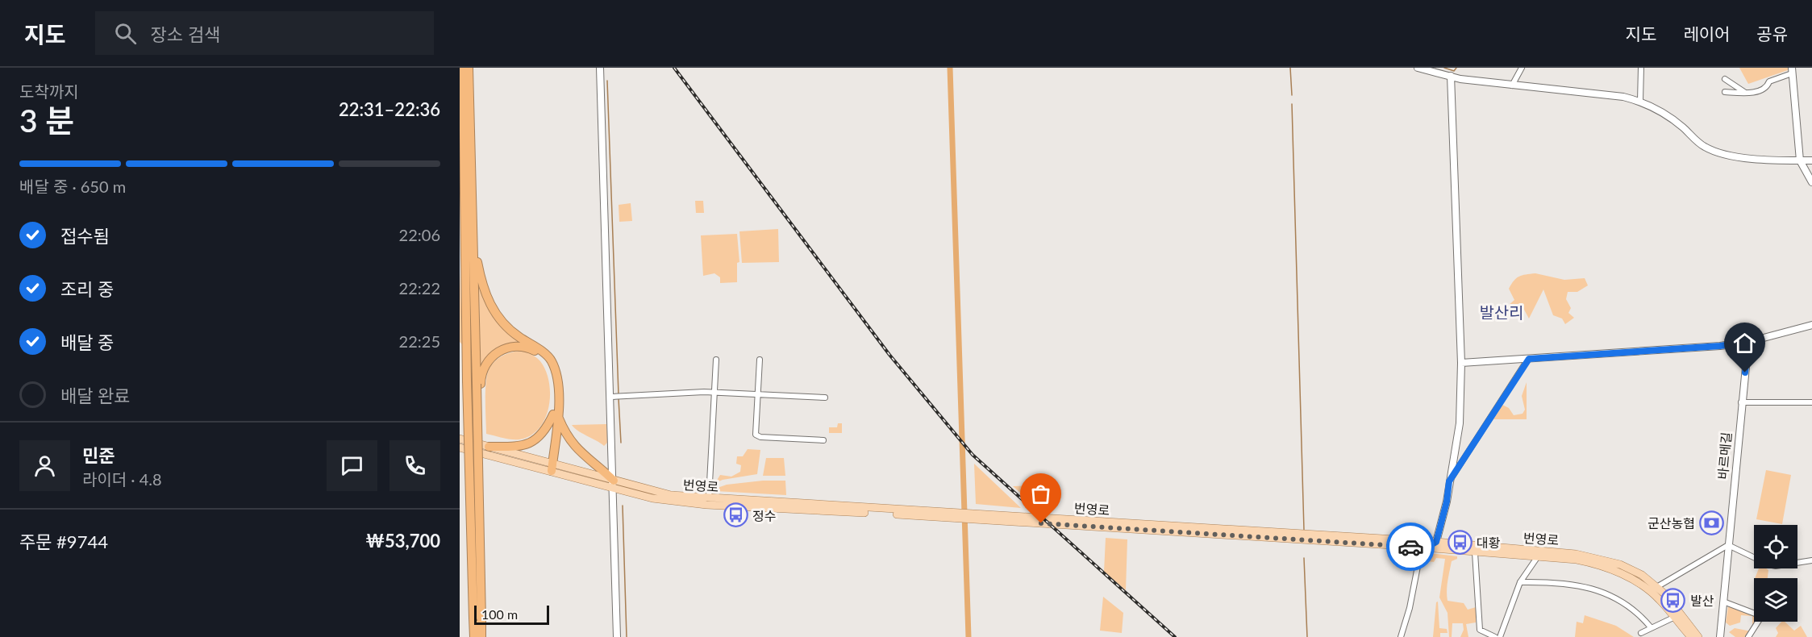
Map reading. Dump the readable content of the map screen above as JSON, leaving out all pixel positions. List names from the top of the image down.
{
  "streets": {
    "main road": ["번영로"],
    "street": ["바르메길"]
  },
  "districts": ["발산리"],
  "places": {
    "bus stop": ["정수", "대황", "발산"],
    "bank": ["군산농협"]
  },
  "scale_bar": "100 m",
  "page": {
    "header": "지도",
    "search": "장소 검색",
    "nav": ["지도", "레이어", "공유"],
    "heading": ["3 분", "도착까지", "22:31–22:36"],
    "panel": [
      "민준",
      "라이더 · 4.8",
      "주문 #9744",
      "₩53,700"
    ],
    "bar": "배달 중 · 650 m",
    "list": [
      ["접수됨", "22:06"],
      ["조리 중", "22:22"],
      ["배달 중", "22:25"],
      "배달 완료"
    ],
    "scale": "100 m"
  }
}
